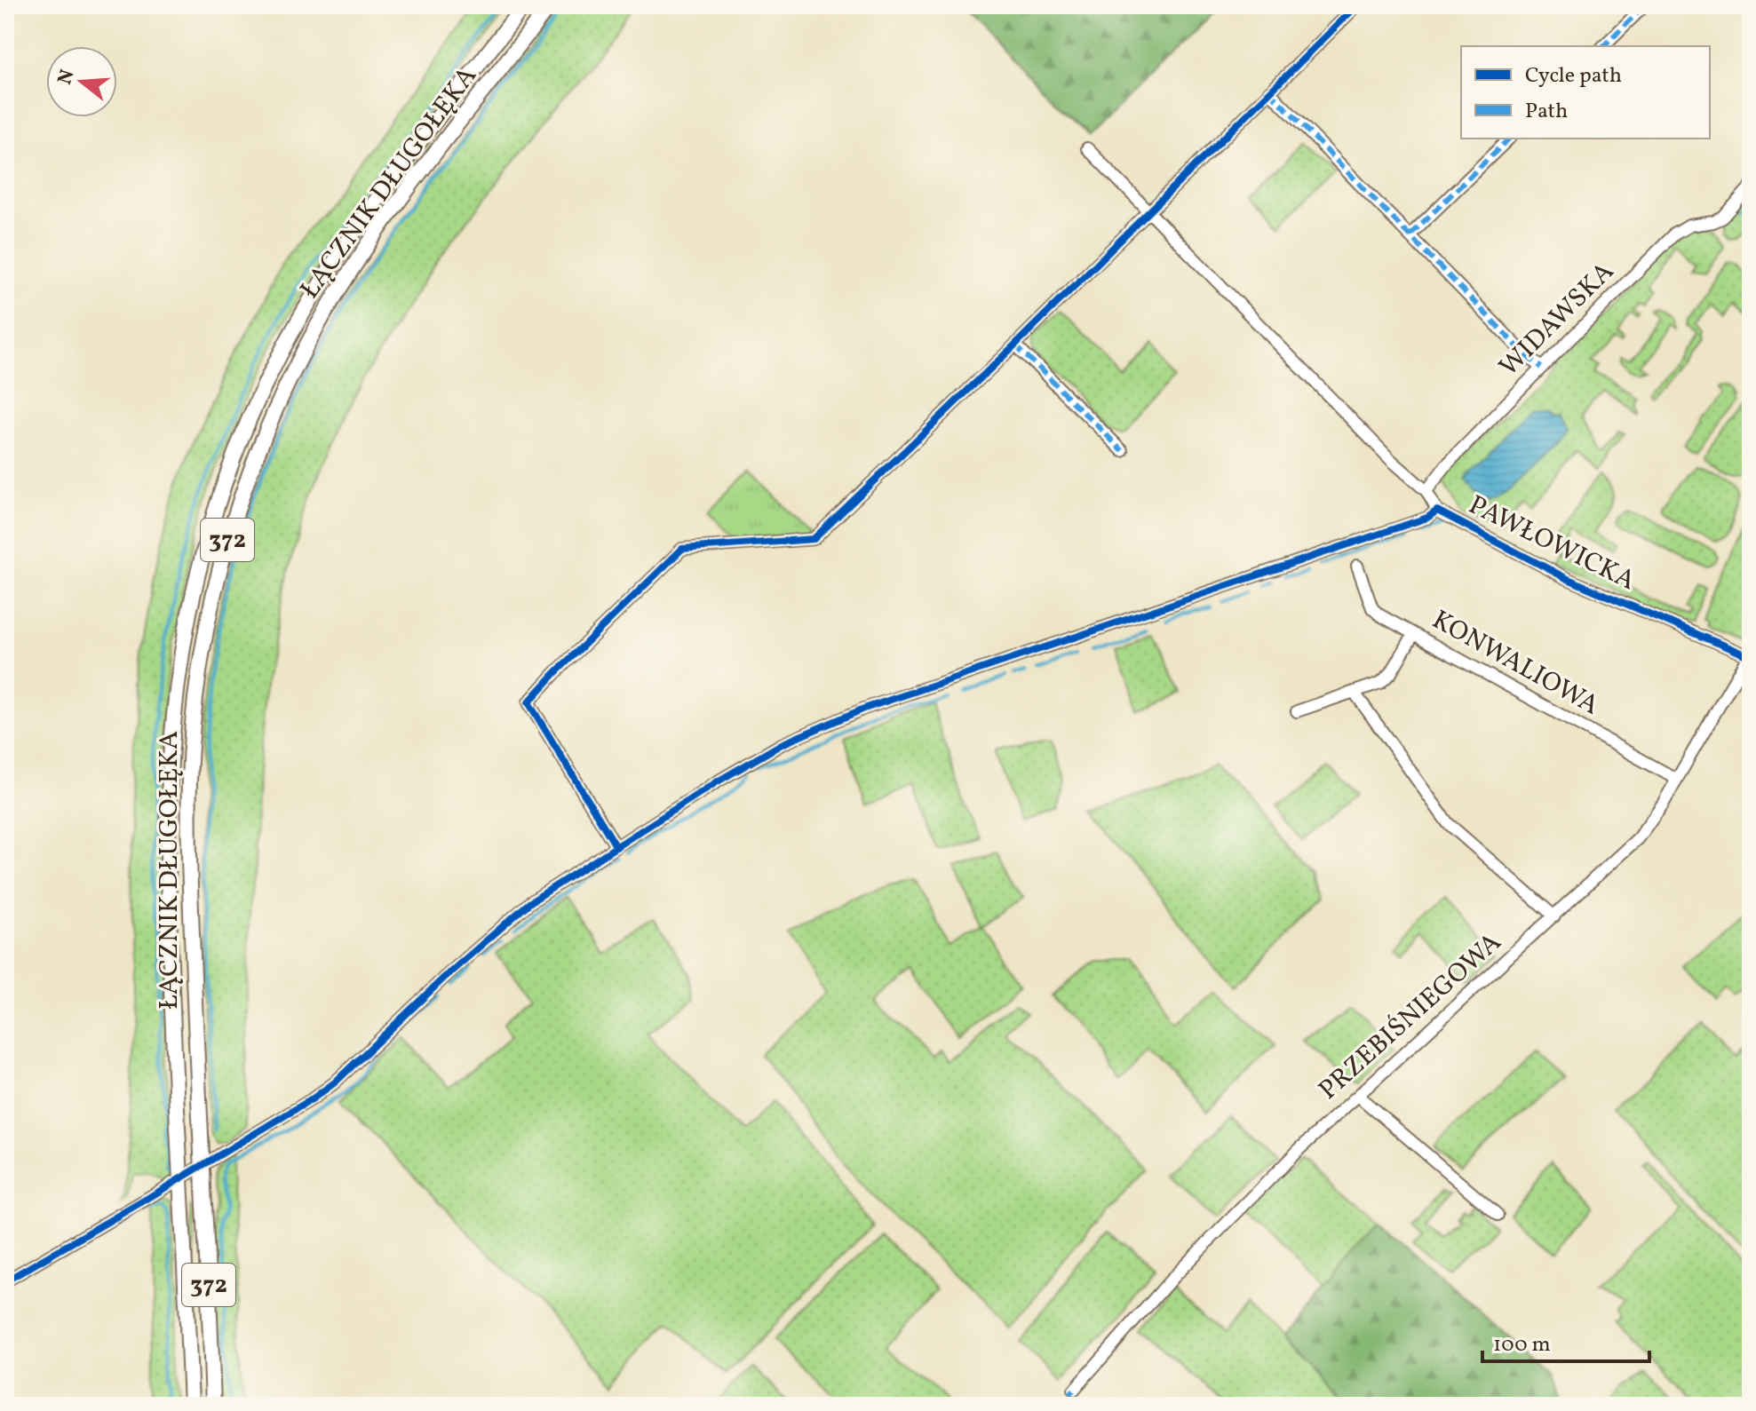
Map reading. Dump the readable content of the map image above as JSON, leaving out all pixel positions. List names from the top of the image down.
{
  "streets": {
    "main road": ["ŁĄCZNIK DŁUGOŁĘKA", "372"],
    "street": [
      "WIDAWSKA",
      "PAWŁOWICKA",
      "KONWALIOWA",
      "PRZEBIŚNIEGOWA"
    ]
  },
  "crossings": [
    ["ŁĄCZNIK DŁUGOŁĘKA", "PAWŁOWICKA"],
    ["PAWŁOWICKA", "PRZEBIŚNIEGOWA"],
    ["KONWALIOWA", "PRZEBIŚNIEGOWA"]
  ],
  "legend": ["Cycle path", "Path"],
  "scale_bar": "100 m",
  "north": "left"
}
